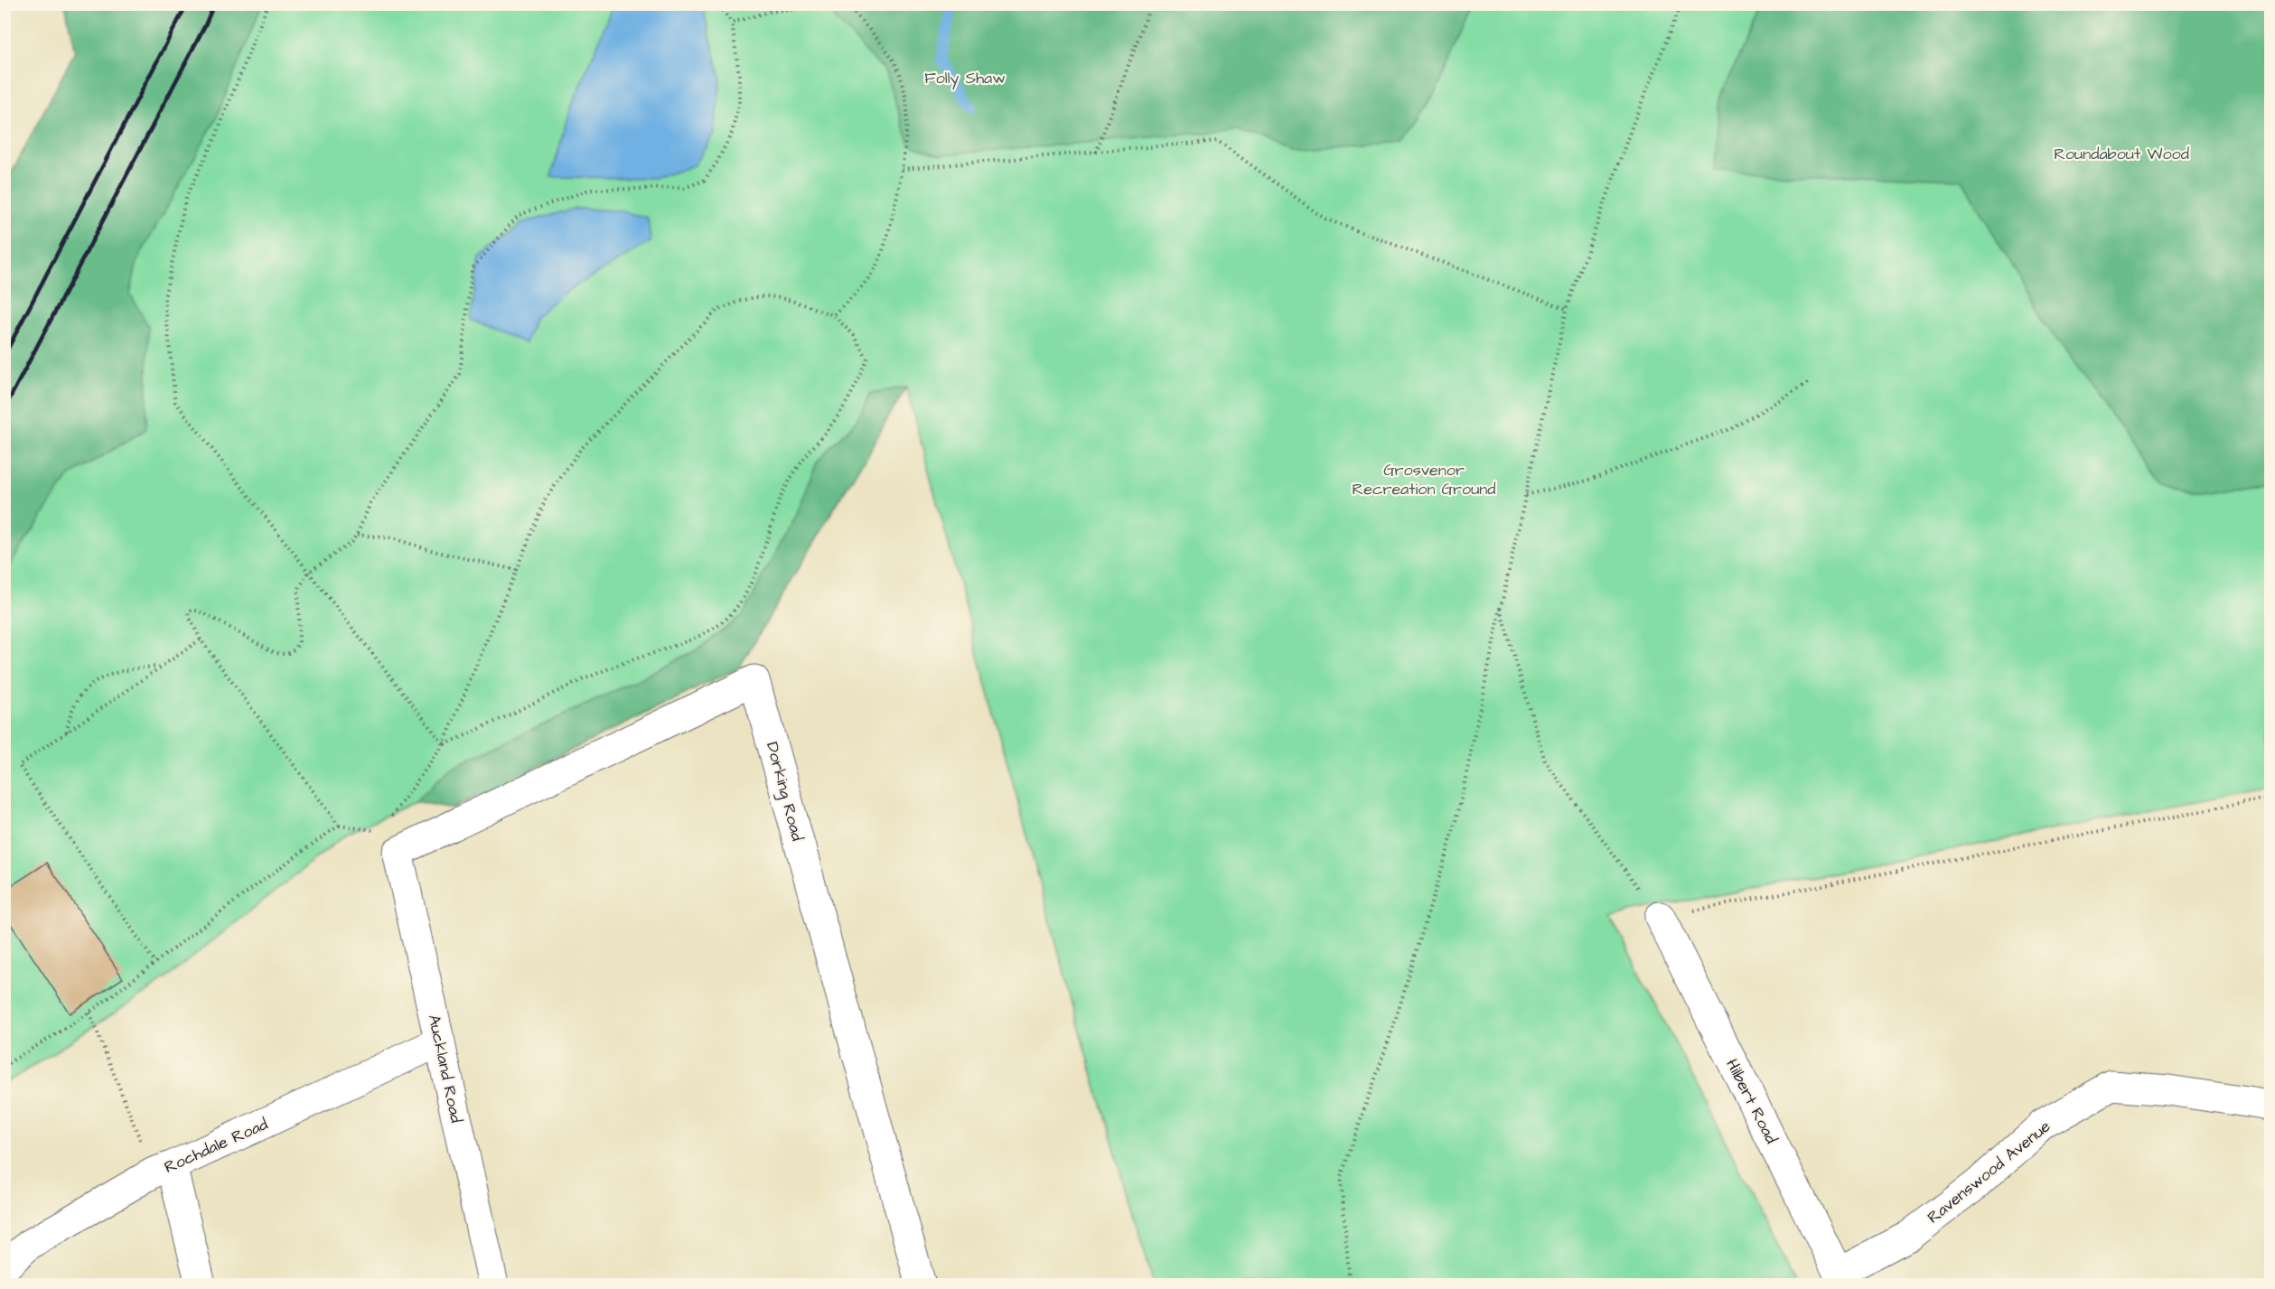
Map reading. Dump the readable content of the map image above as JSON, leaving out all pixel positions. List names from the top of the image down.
{
  "streets": {
    "street": [
      "Dorking Road",
      "Auckland Road",
      "Hilbert Road",
      "Rochdale Road",
      "Ravenswood Avenue"
    ]
  },
  "crossings": [
    ["Dorking Road", "Auckland Road"],
    ["Auckland Road", "Rochdale Road"],
    ["Hilbert Road", "Ravenswood Avenue"]
  ],
  "parks": ["Folly Shaw", "Roundabout Wood", "Grosvenor Recreation Ground"]
}
